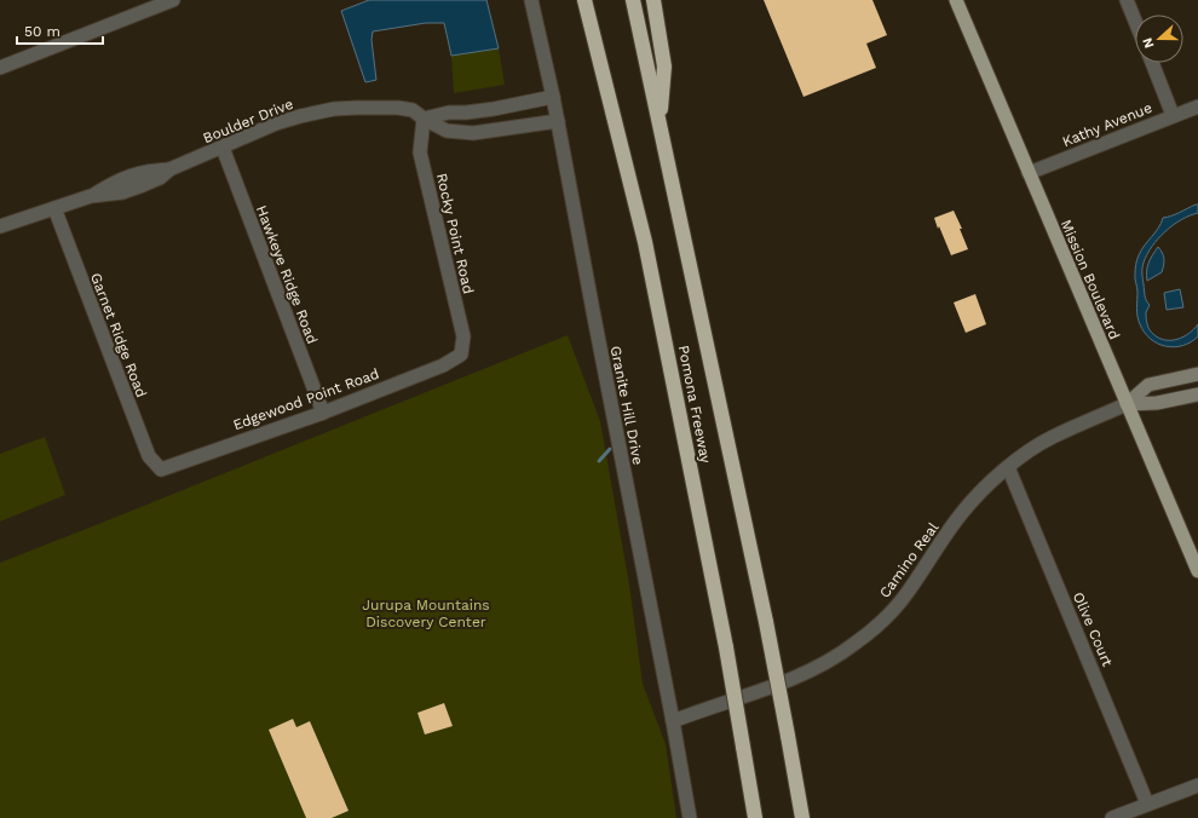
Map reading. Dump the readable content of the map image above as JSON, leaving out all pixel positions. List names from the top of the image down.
{
  "streets": {
    "highway": ["Pomona Freeway"],
    "main road": ["Mission Boulevard", "Camino Real"],
    "street": [
      "Boulder Drive",
      "Kathy Avenue",
      "Rocky Point Road",
      "Hawkeye Ridge Road",
      "Garnet Ridge Road",
      "Edgewood Point Road",
      "Granite Hill Drive",
      "Olive Court"
    ]
  },
  "crossings": [
    ["Boulder Drive", "Rocky Point Road"],
    ["Boulder Drive", "Hawkeye Ridge Road"],
    ["Boulder Drive", "Garnet Ridge Road"],
    ["Boulder Drive", "Granite Hill Drive"],
    ["Kathy Avenue", "Mission Boulevard"],
    ["Rocky Point Road", "Edgewood Point Road"],
    ["Hawkeye Ridge Road", "Edgewood Point Road"],
    ["Mission Boulevard", "Camino Real"],
    ["Garnet Ridge Road", "Edgewood Point Road"],
    ["Granite Hill Drive", "Camino Real"],
    ["Camino Real", "Olive Court"]
  ],
  "parks": ["Jurupa Mountains Discovery Center"],
  "scale_bar": "50 m",
  "north": "left"
}
